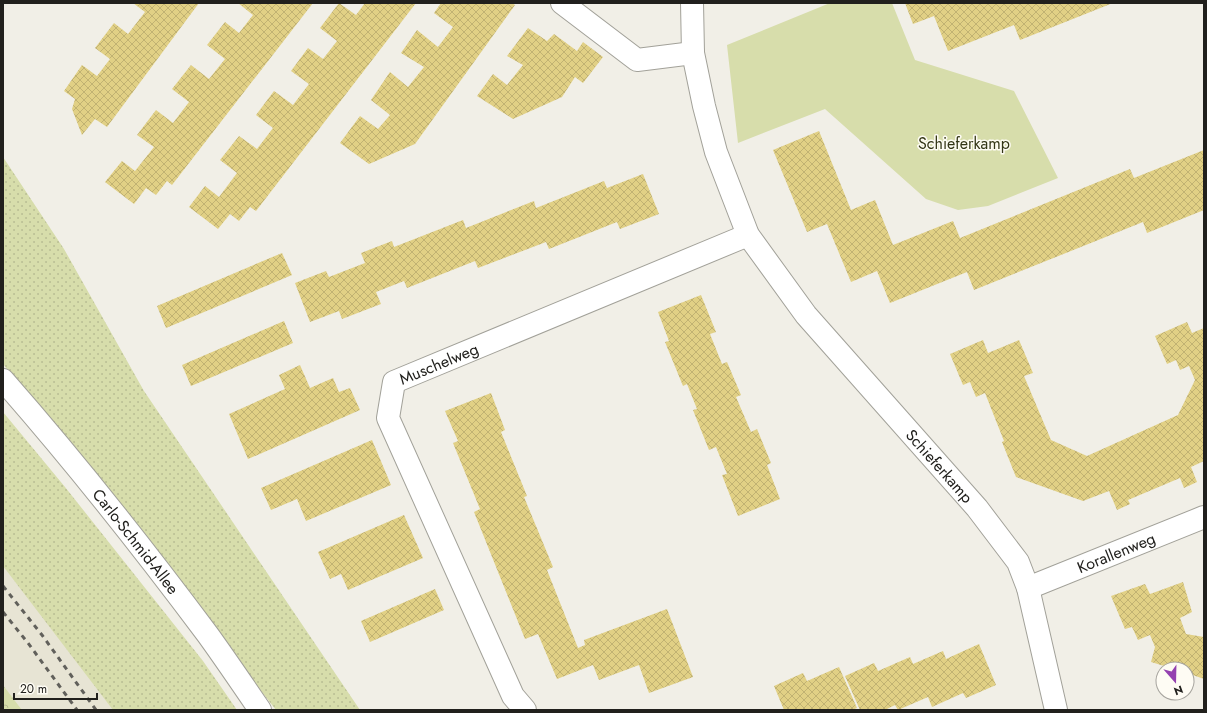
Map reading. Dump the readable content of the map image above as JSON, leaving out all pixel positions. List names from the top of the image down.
{
  "streets": {
    "street": [
      "Muschelweg",
      "Schieferkamp",
      "Carlo-Schmid-Allee",
      "Korallenweg"
    ]
  },
  "crossings": [
    ["Muschelweg", "Schieferkamp"],
    ["Schieferkamp", "Korallenweg"]
  ],
  "parks": ["Schieferkamp"],
  "scale_bar": "20 m",
  "north": "bottom"
}
